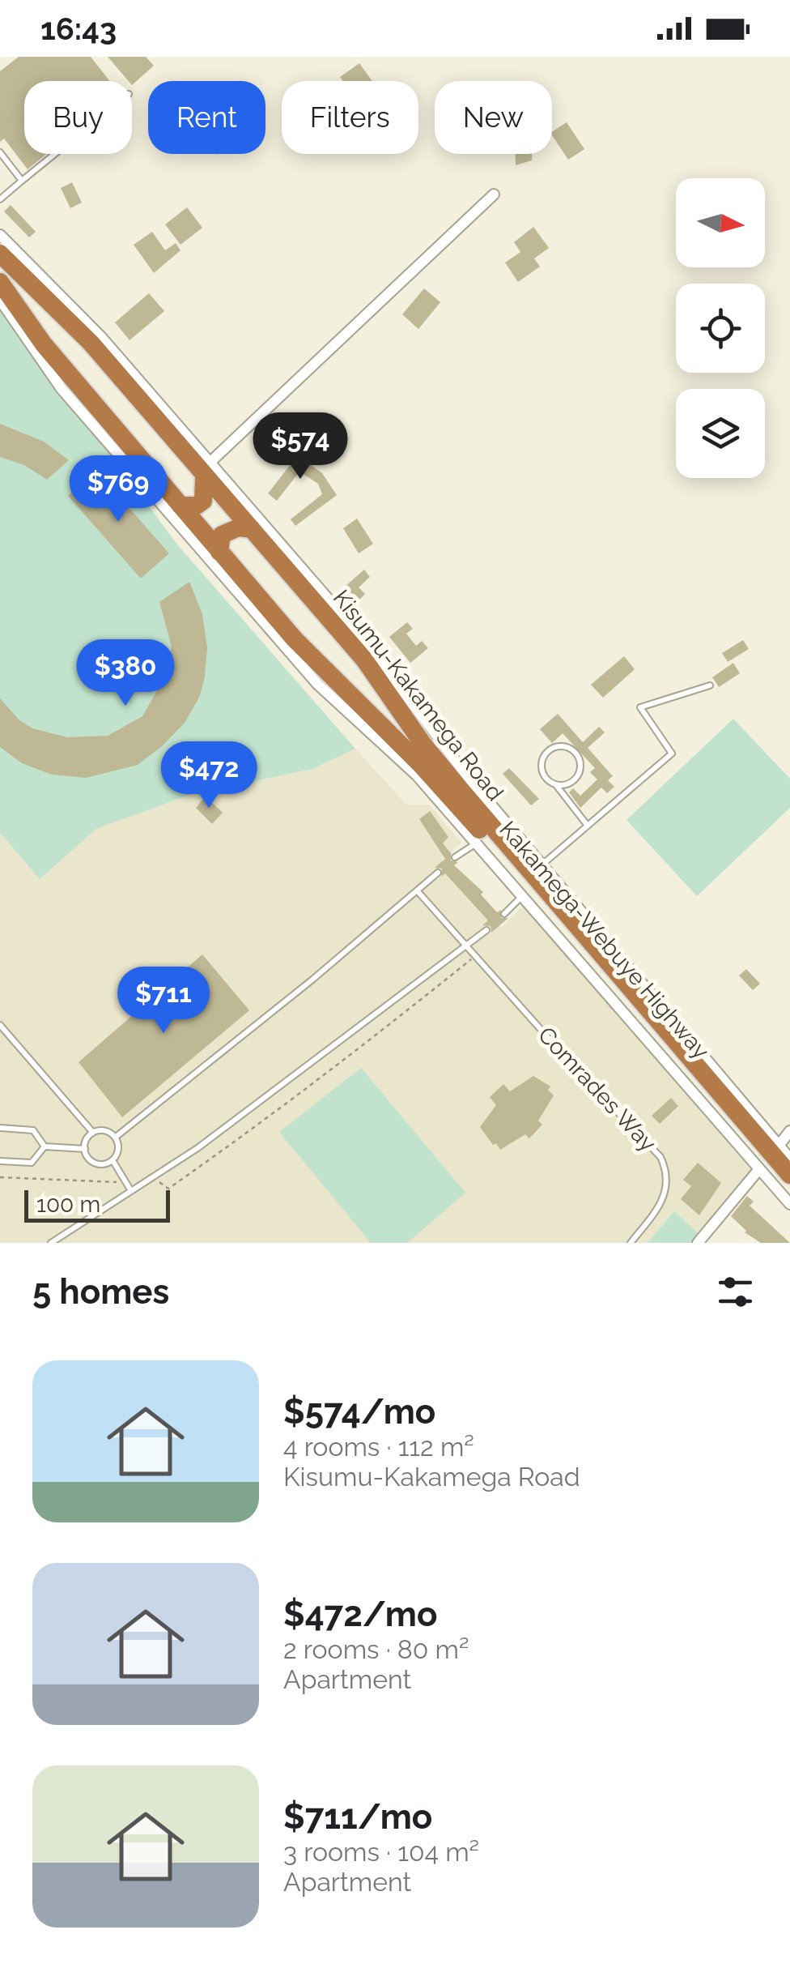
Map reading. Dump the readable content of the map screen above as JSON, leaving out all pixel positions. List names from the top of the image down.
{
  "streets": {
    "highway": ["Kisumu-Kakamega Road", "Kakamega-Webuye Highway"],
    "lane": ["Comrades Way"]
  },
  "scale_bar": "100 m",
  "north": "right",
  "page": {
    "status": "16:43",
    "chip": [
      "Buy",
      "Rent",
      "Filters",
      "New"
    ],
    "price": [
      "$574",
      "$769",
      "$380",
      "$472",
      "$711"
    ],
    "scale": "100 m",
    "heading": "5 homes",
    "list": [
      {
        "name": "$574/mo",
        "note": "4 rooms · 112 m² · Kisumu-Kakamega Road"
      },
      {
        "name": "$472/mo",
        "note": "2 rooms · 80 m² · Apartment"
      },
      {
        "name": "$711/mo",
        "note": "3 rooms · 104 m² · Apartment"
      }
    ]
  }
}
